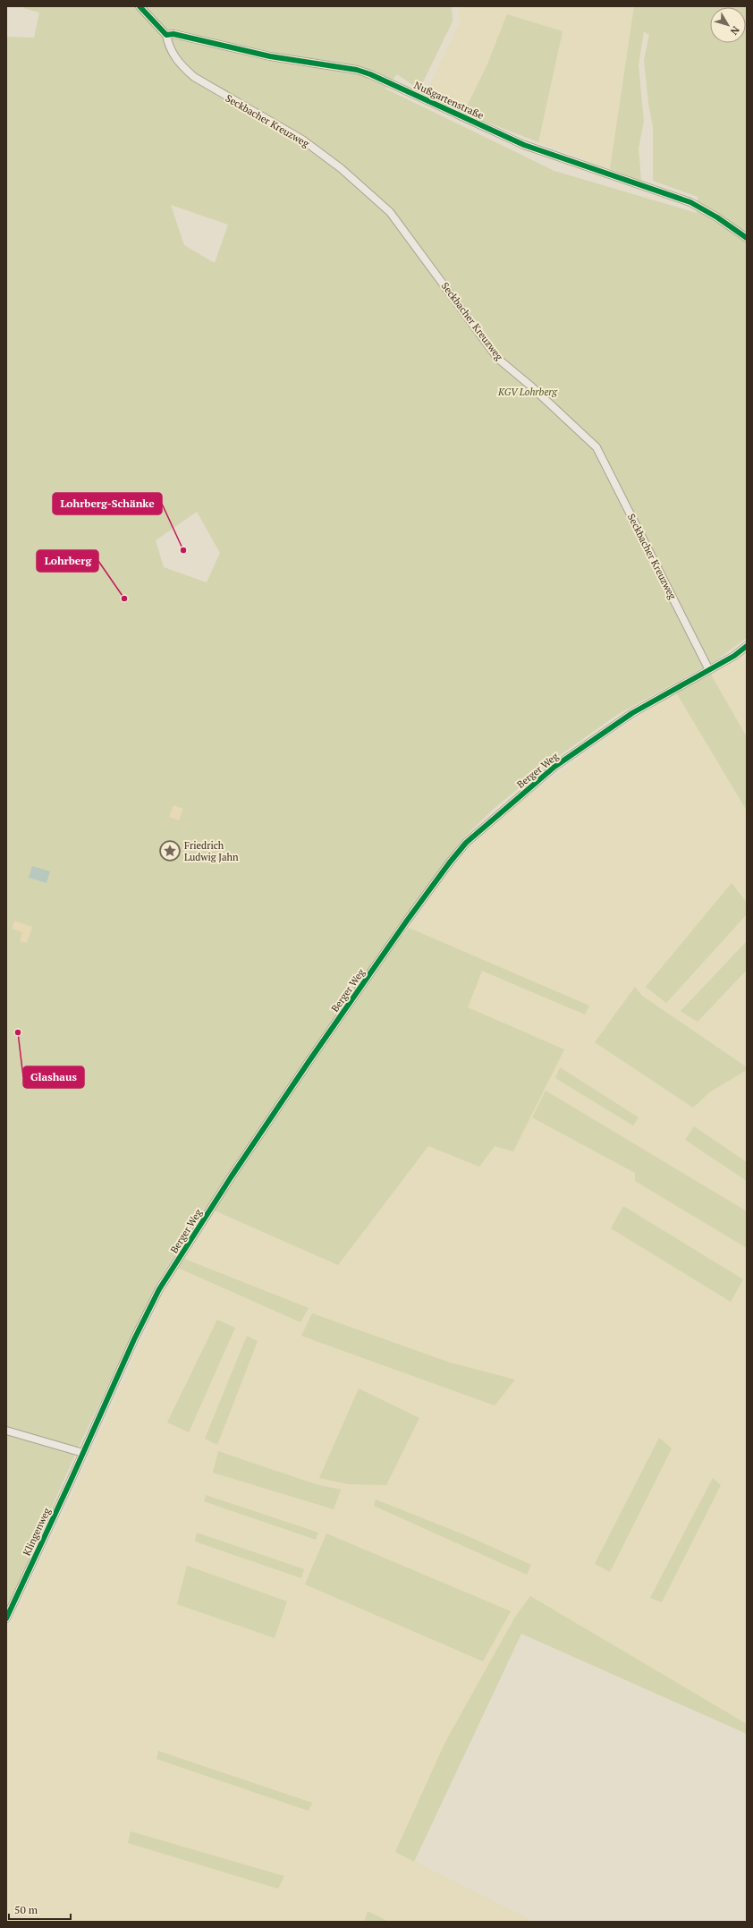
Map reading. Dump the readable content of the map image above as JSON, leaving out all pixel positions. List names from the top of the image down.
{
  "streets": {
    "street": [
      "Nußgartenstraße",
      "Seckbacher Kreuzweg",
      "Berger Weg",
      "Klingenweg"
    ]
  },
  "crossings": [
    ["Nußgartenstraße", "Seckbacher Kreuzweg"],
    ["Seckbacher Kreuzweg", "Berger Weg"],
    ["Berger Weg", "Klingenweg"]
  ],
  "parks": ["KGV Lohrberg"],
  "places": {
    "other": ["Lohrberg-Schänke", "Lohrberg", "Glashaus"],
    "place": ["Friedrich Ludwig Jahn"]
  },
  "scale_bar": "50 m",
  "north": "bottom right"
}
